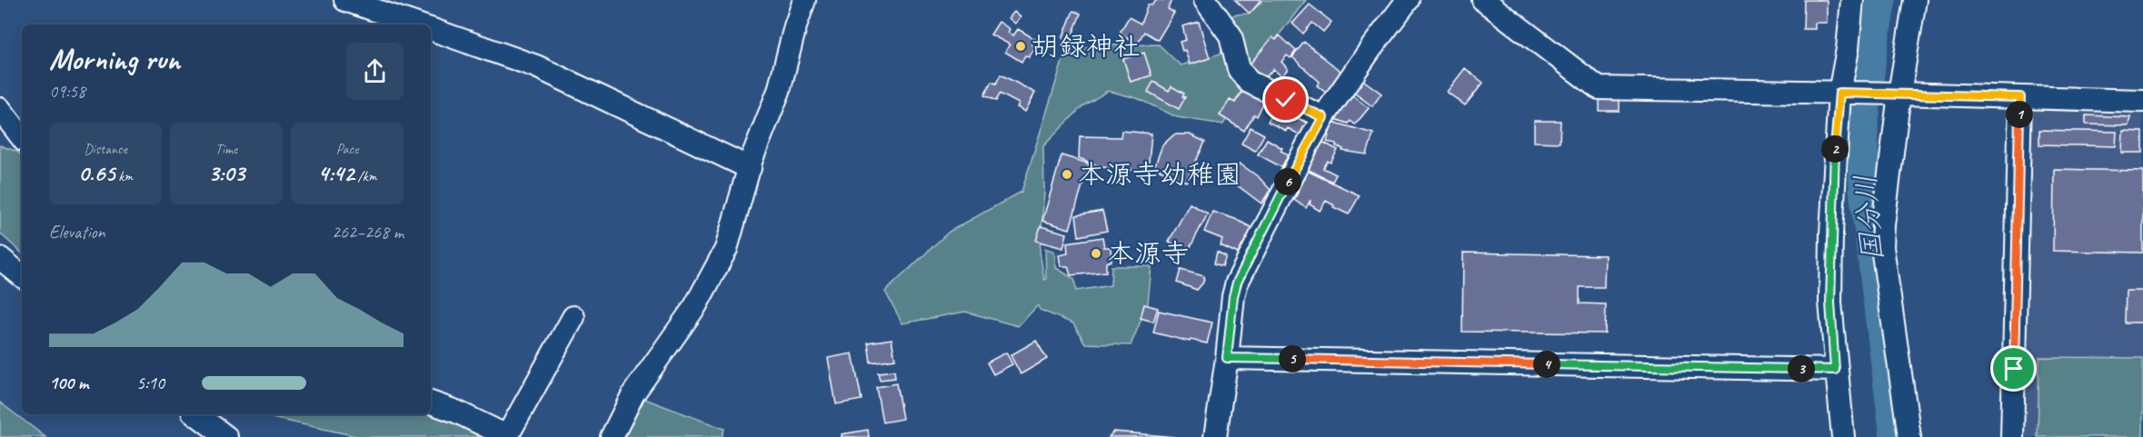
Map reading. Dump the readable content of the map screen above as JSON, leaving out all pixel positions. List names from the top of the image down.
{
  "water": ["国分川"],
  "places": ["胡録神社", "本源寺幼稚園", "本源寺"],
  "page": {
    "heading": ["Morning run", "09:58"],
    "pins": [
      "1",
      "2",
      "6",
      "5",
      "4",
      "3"
    ],
    "stats": [
      ["Distance", "0.65 km"],
      ["Time", "3:03"],
      ["Pace", "4:42 /km"]
    ],
    "chart": ["Elevation", "262–268 m"],
    "list": [
      {
        "name": "100 m",
        "note": "5:10"
      }
    ]
  }
}
